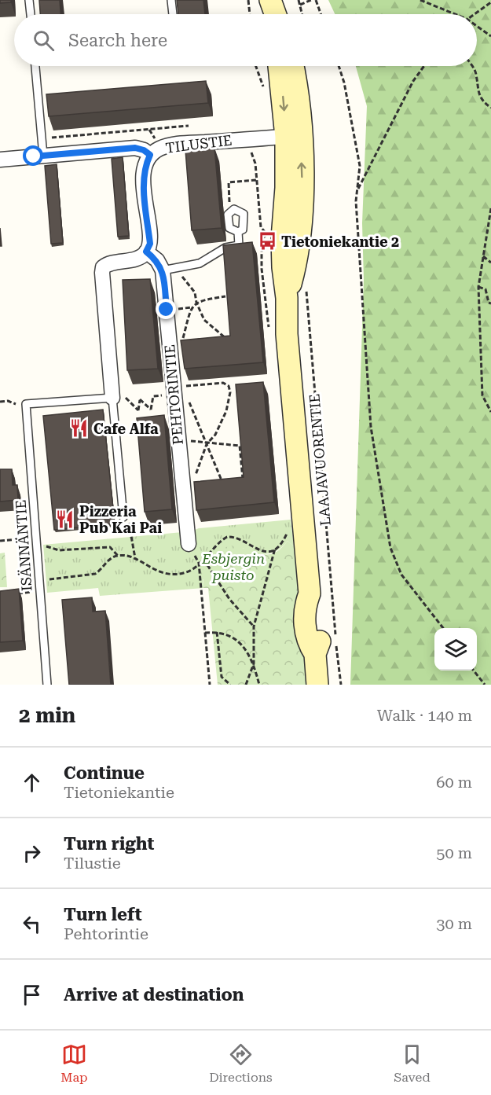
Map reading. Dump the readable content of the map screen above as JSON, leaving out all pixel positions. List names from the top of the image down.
{
  "streets": {
    "main road": ["LAAJAVUORENTIE"],
    "street": ["TILUSTIE", "PEHTORINTIE"],
    "lane": ["ISÄNNÄNTIE"]
  },
  "crossings": [
    ["TILUSTIE", "LAAJAVUORENTIE"]
  ],
  "parks": ["Esbjergin puisto"],
  "places": {
    "bus stop": ["Tietoniekantie 2"],
    "restaurant": ["Cafe Alfa", "Pizzeria Pub Kai Pai"]
  },
  "page": {
    "search": "Search here",
    "heading": ["2 min", "Walk · 140 m"],
    "list": [
      ["Continue", "Tietoniekantie", "60 m"],
      ["Turn right", "Tilustie", "50 m"],
      ["Turn left", "Pehtorintie", "30 m"],
      "Arrive at destination"
    ],
    "nav": ["Map", "Directions", "Saved"]
  }
}
